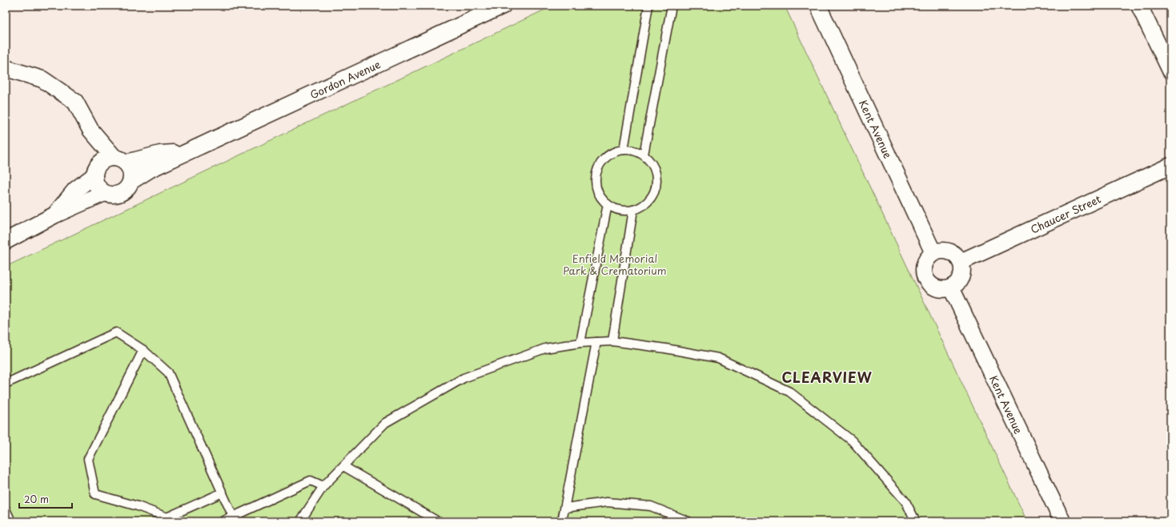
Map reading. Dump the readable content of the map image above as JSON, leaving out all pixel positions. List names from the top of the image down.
{
  "streets": {
    "street": ["Gordon Avenue", "Kent Avenue", "Chaucer Street"]
  },
  "crossings": [
    ["Kent Avenue", "Chaucer Street"]
  ],
  "districts": ["CLEARVIEW"],
  "parks": ["Enfield Memorial Park & Crematorium"],
  "scale_bar": "20 m"
}
